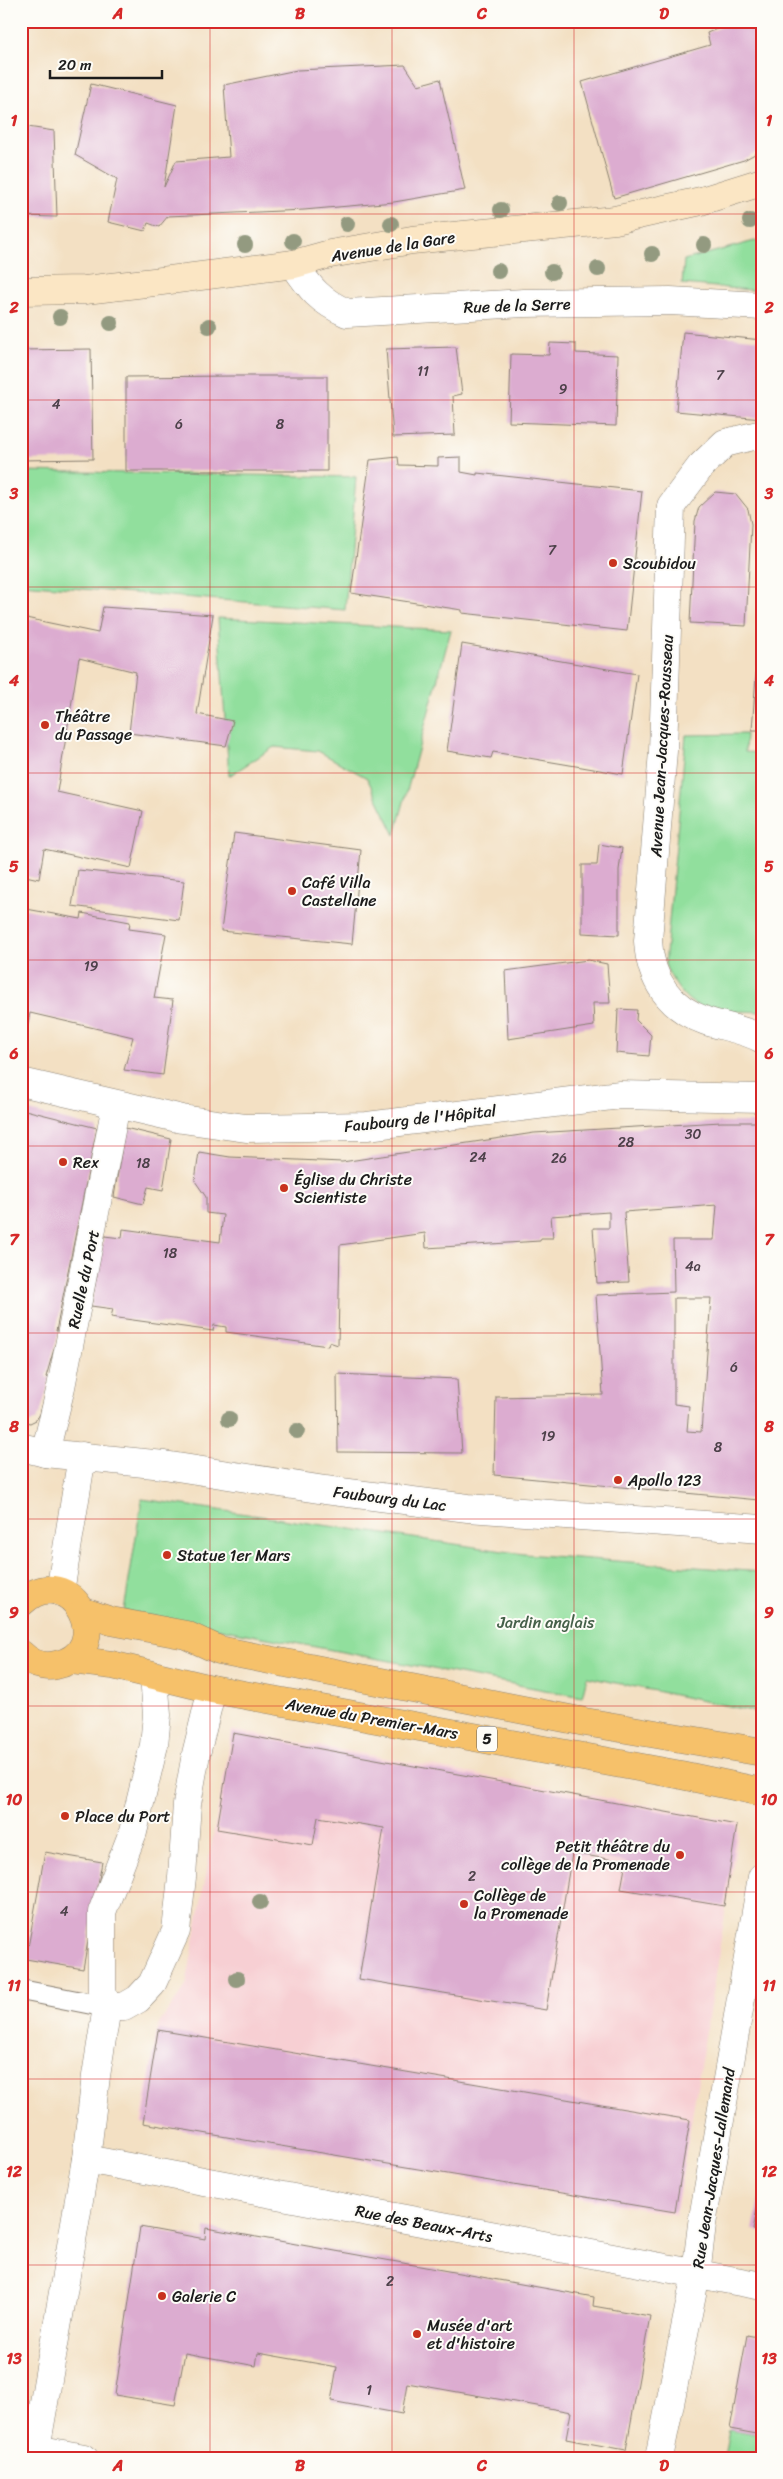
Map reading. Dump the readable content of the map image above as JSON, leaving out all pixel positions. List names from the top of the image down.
{
  "streets": {
    "main road": ["Avenue de la Gare", "Avenue du Premier-Mars", "5"],
    "street": [
      "Rue de la Serre",
      "Avenue Jean-Jacques-Rousseau",
      "Faubourg de l'Hôpital",
      "Ruelle du Port",
      "Faubourg du Lac",
      "Rue Jean-Jacques-Lallemand",
      "Rue des Beaux-Arts"
    ]
  },
  "crossings": [
    ["Avenue de la Gare", "Rue de la Serre"],
    ["Faubourg de l'Hôpital", "Ruelle du Port"],
    ["Ruelle du Port", "Faubourg du Lac"],
    ["Rue Jean-Jacques-Lallemand", "Rue des Beaux-Arts"]
  ],
  "parks": ["Jardin anglais"],
  "places": [
    "Scoubidou",
    "Théâtre du Passage",
    "Café Villa Castellane",
    "Rex",
    "Église du Christe Scientiste",
    "Apollo 123",
    "Statue 1er Mars",
    "Place du Port",
    "Petit théâtre du collège de la Promenade",
    "Collège de la Promenade",
    "Galerie C",
    "Musée d'art et d'histoire"
  ],
  "house_numbers": [
    "11",
    "7",
    "9",
    "4",
    "6",
    "8",
    "7",
    "19",
    "30",
    "28",
    "24",
    "26",
    "18",
    "18",
    "4a",
    "6",
    "19",
    "8",
    "2",
    "4",
    "2",
    "1"
  ],
  "scale_bar": "20 m",
  "grid": {
    "columns": [
      "A",
      "B",
      "C",
      "D"
    ],
    "rows": [
      "1",
      "2",
      "3",
      "4",
      "5",
      "6",
      "7",
      "8",
      "9",
      "10",
      "11",
      "12",
      "13"
    ]
  }
}
